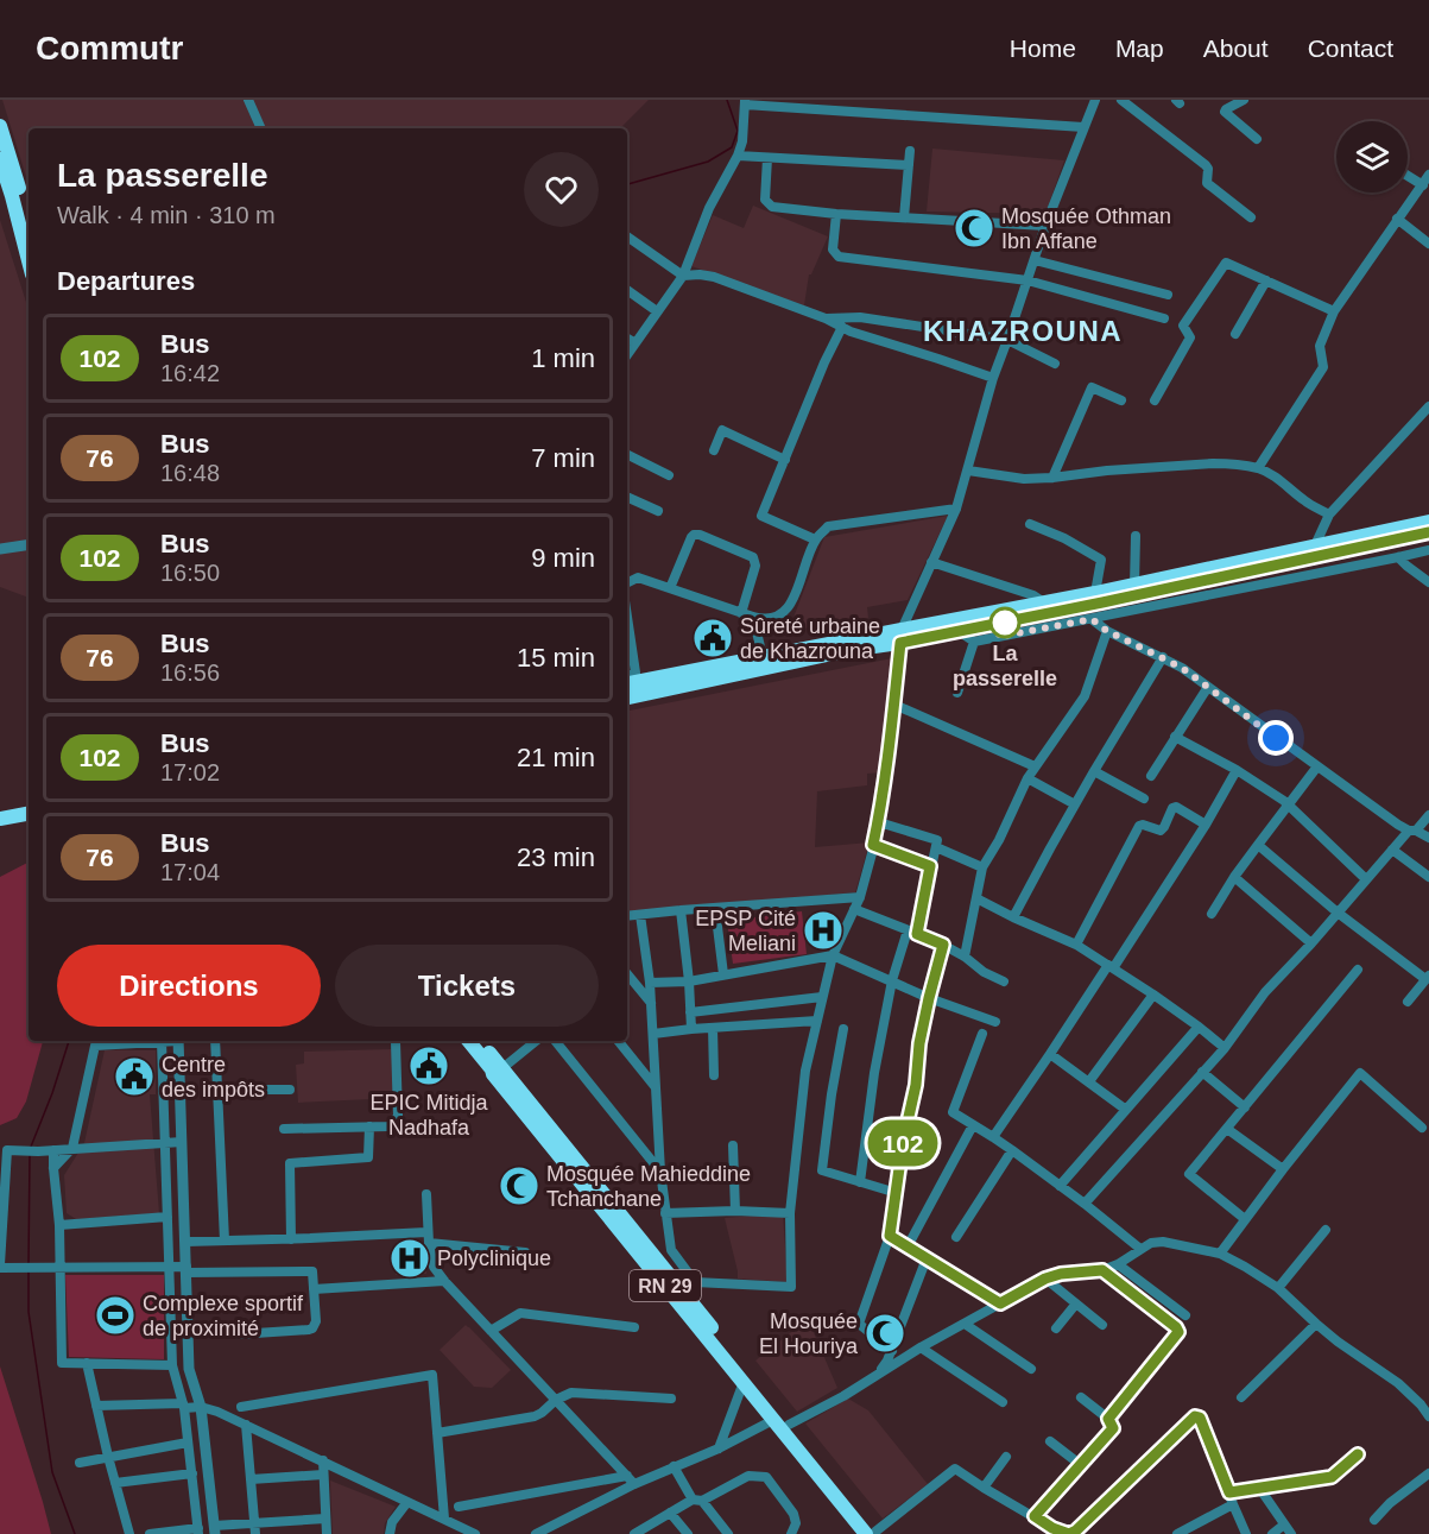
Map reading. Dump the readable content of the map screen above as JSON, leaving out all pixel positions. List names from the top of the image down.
{
  "streets": {
    "highway": ["RN 29"]
  },
  "districts": ["KHAZROUNA"],
  "places": {
    "mosque": ["Mosquée Othman Ibn Affane", "Mosquée Mahieddine Tchanchane", "Mosquée El Houriya"],
    "other": ["La passerelle"],
    "public building": ["Sûreté urbaine de Khazrouna", "EPIC Mitidja Nadhafa", "Centre des impôts"],
    "hospital": ["EPSP Cité Meliani", "Polyclinique"],
    "sports": ["Complexe sportif de proximité"]
  },
  "lines": ["bus line 102"],
  "page": {
    "header": "Commutr",
    "nav": [
      "Home",
      "Map",
      "About",
      "Contact"
    ],
    "on_map": "102",
    "heading": [
      ["La passerelle", "Walk · 4 min · 310 m"],
      "Departures"
    ],
    "list": [
      {
        "mark": "102",
        "name": "Bus",
        "note": "16:42",
        "value": "1 min"
      },
      {
        "mark": "76",
        "name": "Bus",
        "note": "16:48",
        "value": "7 min"
      },
      {
        "mark": "102",
        "name": "Bus",
        "note": "16:50",
        "value": "9 min"
      },
      {
        "mark": "76",
        "name": "Bus",
        "note": "16:56",
        "value": "15 min"
      },
      {
        "mark": "102",
        "name": "Bus",
        "note": "17:02",
        "value": "21 min"
      },
      {
        "mark": "76",
        "name": "Bus",
        "note": "17:04",
        "value": "23 min"
      }
    ],
    "buttons": ["Directions", "Tickets"]
  }
}
